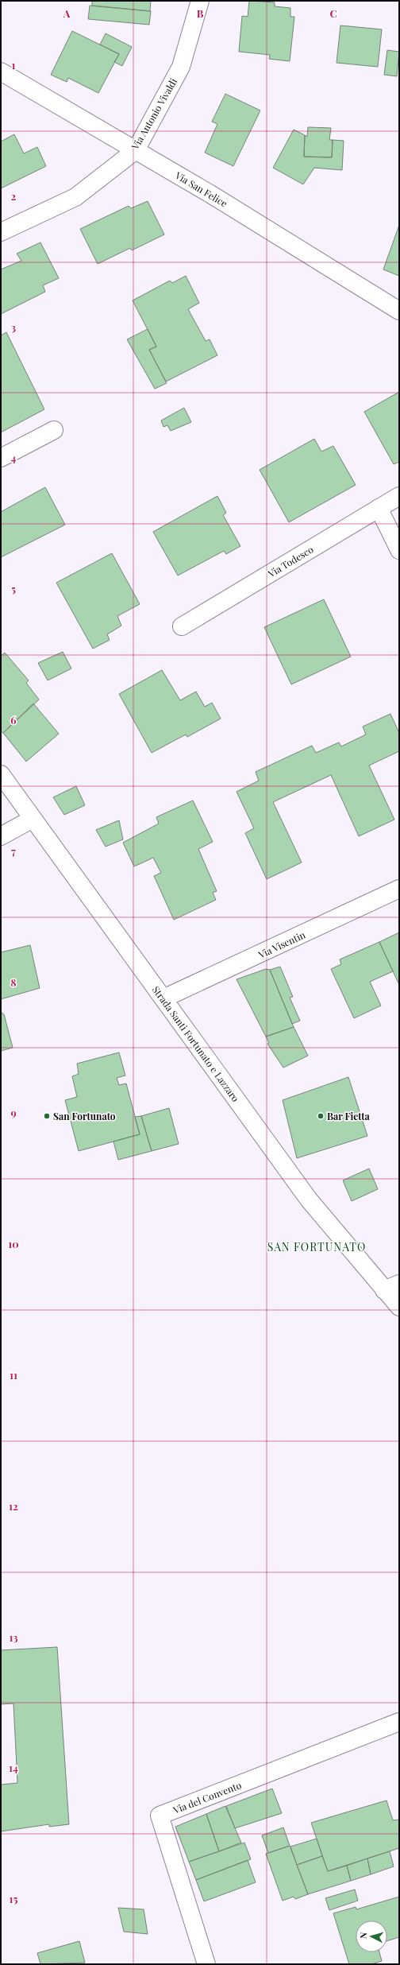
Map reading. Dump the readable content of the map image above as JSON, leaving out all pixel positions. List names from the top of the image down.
{
  "streets": {
    "street": [
      "Via Antonio Vivaldi",
      "Via San Felice",
      "Via Todesco",
      "Via Visentin",
      "Strada Santi Fortunato e Lazzaro",
      "Via del Convento"
    ]
  },
  "crossings": [
    ["Via Antonio Vivaldi", "Via San Felice"],
    ["Via Visentin", "Strada Santi Fortunato e Lazzaro"]
  ],
  "districts": ["SAN FORTUNATO"],
  "places": ["San Fortunato", "Bar Fietta"],
  "north": "left",
  "grid": {
    "columns": ["A", "B", "C"],
    "rows": [
      "1",
      "2",
      "3",
      "4",
      "5",
      "6",
      "7",
      "8",
      "9",
      "10",
      "11",
      "12",
      "13",
      "14",
      "15"
    ]
  }
}
